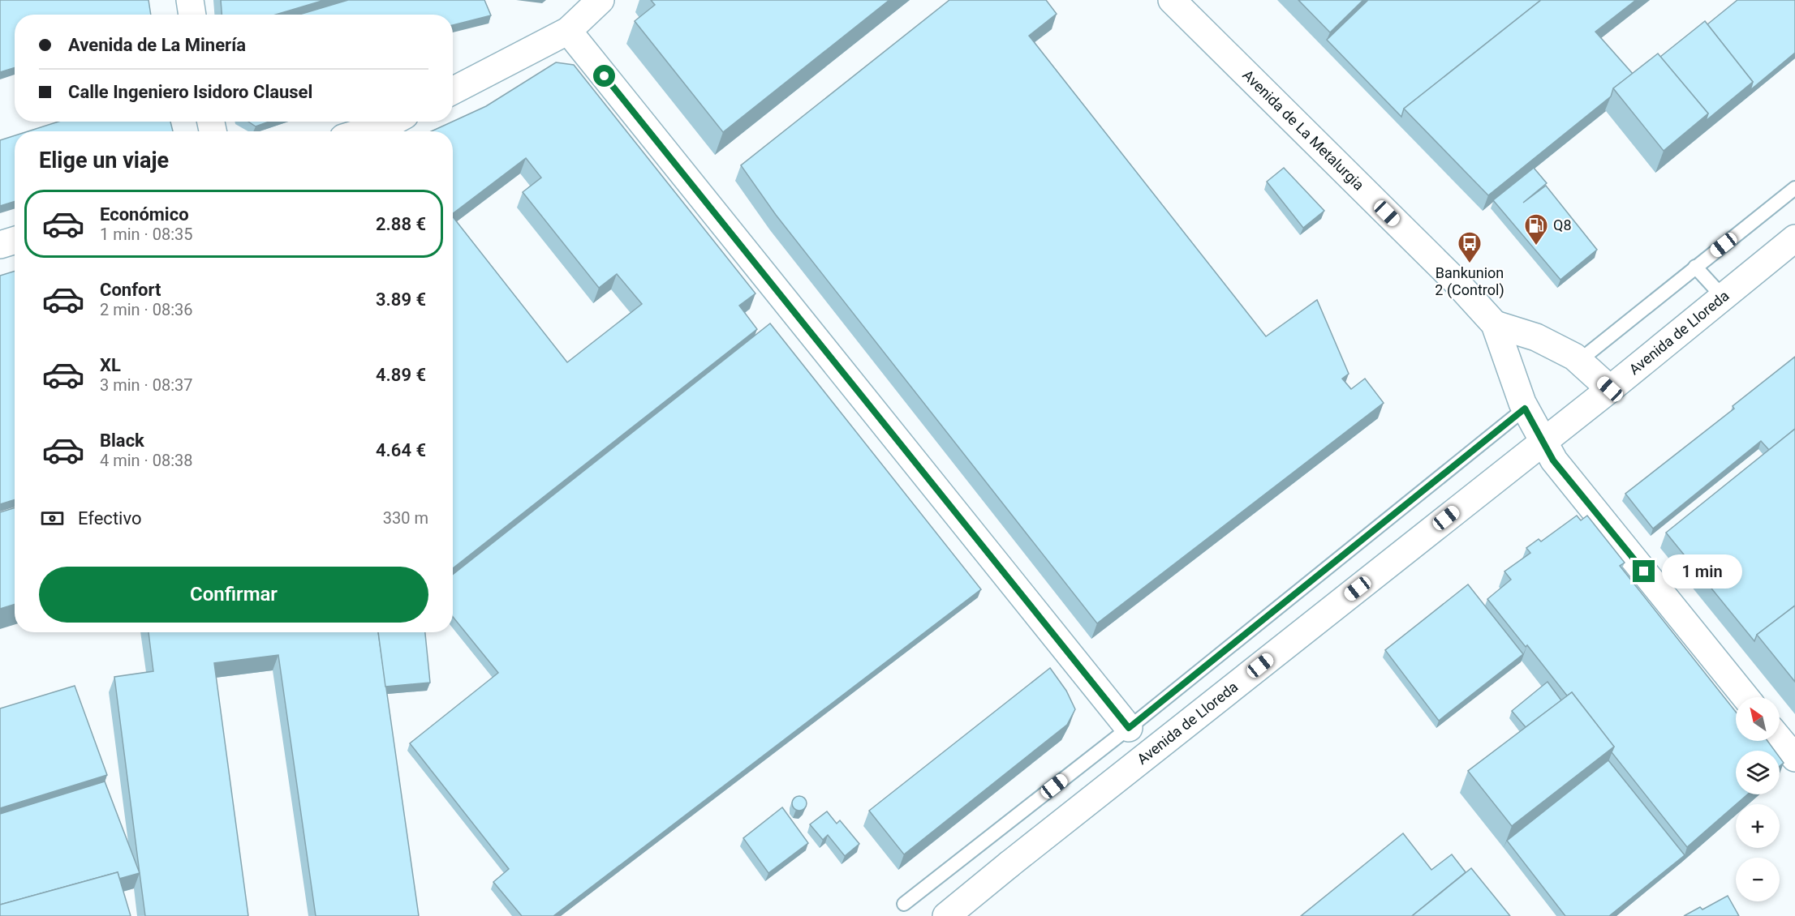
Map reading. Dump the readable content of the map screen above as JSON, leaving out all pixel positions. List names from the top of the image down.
{
  "streets": {
    "street": ["Avenida de La Metalurgia", "Avenida de Lloreda"]
  },
  "places": {
    "fuel station": ["Q8"],
    "bus stop": ["Bankunion 2 (Control)"]
  },
  "north": "top left",
  "page": {
    "banner": ["Avenida de La Minería", "Calle Ingeniero Isidoro Clausel"],
    "heading": "Elige un viaje",
    "list": [
      {
        "name": "Económico",
        "note": "1 min · 08:35",
        "value": "2.88 €"
      },
      {
        "name": "Confort",
        "note": "2 min · 08:36",
        "value": "3.89 €"
      },
      {
        "name": "XL",
        "note": "3 min · 08:37",
        "value": "4.89 €"
      },
      {
        "name": "Black",
        "note": "4 min · 08:38",
        "value": "4.64 €"
      }
    ],
    "pay": ["Efectivo", "330 m"],
    "bubble": "1 min",
    "buttons": "Confirmar",
    "map_buttons": ["+", "−"]
  }
}
